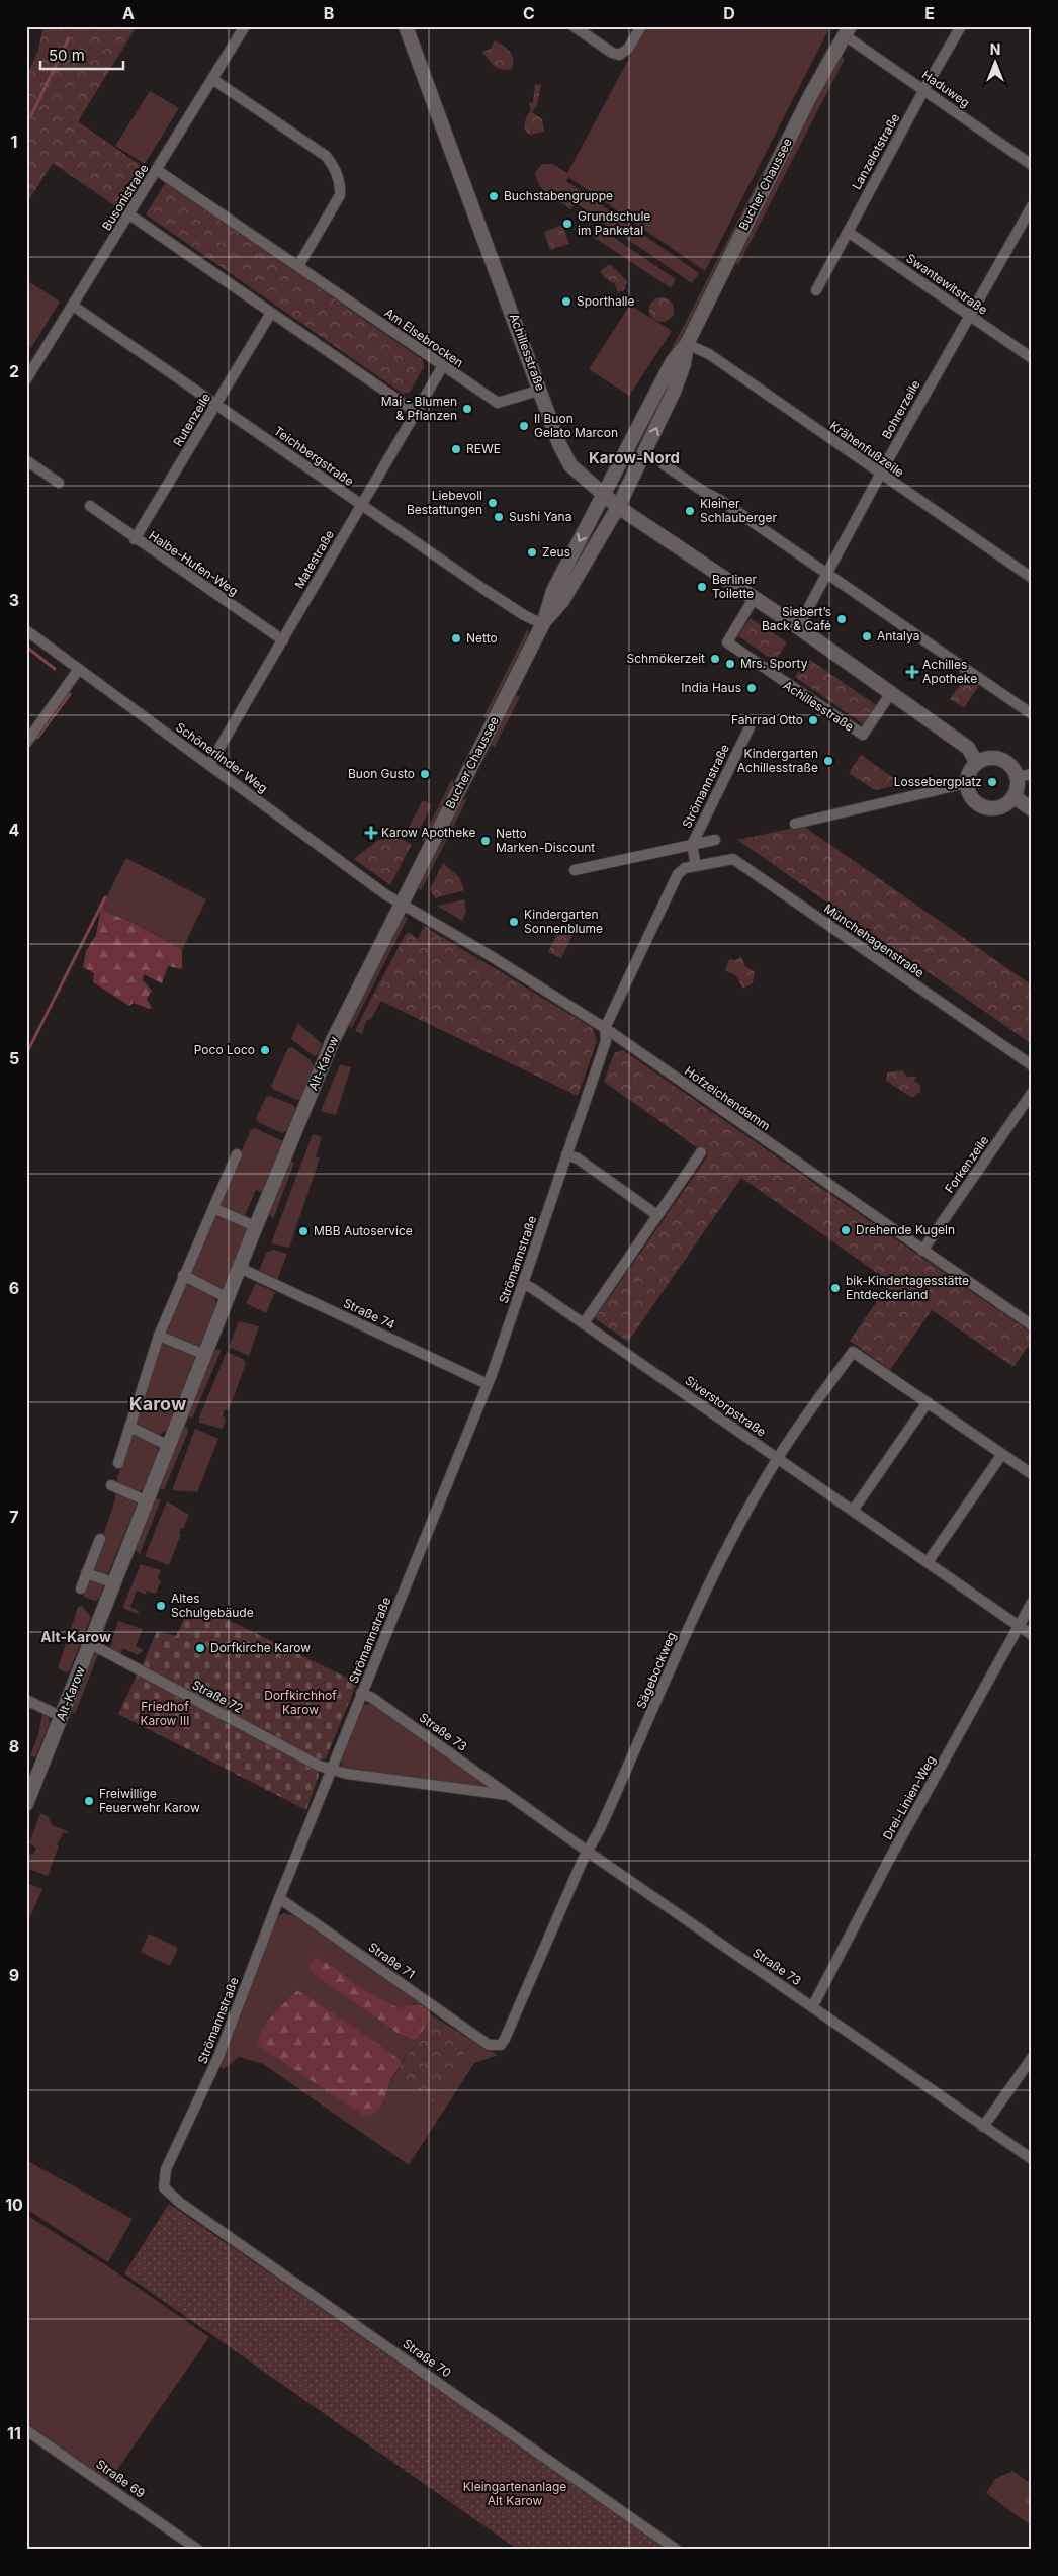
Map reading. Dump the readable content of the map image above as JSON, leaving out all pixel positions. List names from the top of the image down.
{
  "streets": {
    "main road": ["Bucher Chaussee", "Achillesstraße", "Alt-Karow"],
    "street": [
      "Haduweg",
      "Lanzelotstraße",
      "Busonistraße",
      "Swantewitstraße",
      "Am Elsebrocken",
      "Bohrerzeile",
      "Rutenzeile",
      "Krähenfußzeile",
      "Teichbergstraße",
      "Matestraße",
      "Halbe-Hufen-Weg",
      "Schönerlinder Weg",
      "Strömannstraße",
      "Münchehagenstraße",
      "Hofzeichendamm",
      "Forkenzeile",
      "Straße 74",
      "Siverstorpstraße",
      "Sägebockweg",
      "Straße 72",
      "Straße 73",
      "Drei-Linien-Weg",
      "Straße 71",
      "Straße 70",
      "Straße 69"
    ]
  },
  "crossings": [
    ["Haduweg", "Lanzelotstraße"],
    ["Haduweg", "Bucher Chaussee"],
    ["Lanzelotstraße", "Swantewitstraße"],
    ["Bucher Chaussee", "Achillesstraße"],
    ["Bucher Chaussee", "Krähenfußzeile"],
    ["Bucher Chaussee", "Teichbergstraße"],
    ["Bucher Chaussee", "Schönerlinder Weg"],
    ["Bucher Chaussee", "Alt-Karow"],
    ["Bucher Chaussee", "Hofzeichendamm"],
    ["Busonistraße", "Am Elsebrocken"],
    ["Busonistraße", "Teichbergstraße"],
    ["Swantewitstraße", "Bohrerzeile"],
    ["Am Elsebrocken", "Achillesstraße"],
    ["Am Elsebrocken", "Matestraße"],
    ["Achillesstraße", "Bohrerzeile"],
    ["Bohrerzeile", "Krähenfußzeile"],
    ["Rutenzeile", "Teichbergstraße"],
    ["Rutenzeile", "Halbe-Hufen-Weg"],
    ["Teichbergstraße", "Matestraße"],
    ["Matestraße", "Halbe-Hufen-Weg"],
    ["Matestraße", "Schönerlinder Weg"],
    ["Schönerlinder Weg", "Alt-Karow"],
    ["Schönerlinder Weg", "Hofzeichendamm"],
    ["Strömannstraße", "Münchehagenstraße"],
    ["Strömannstraße", "Hofzeichendamm"],
    ["Strömannstraße", "Straße 74"],
    ["Strömannstraße", "Siverstorpstraße"],
    ["Strömannstraße", "Straße 72"],
    ["Strömannstraße", "Straße 73"],
    ["Strömannstraße", "Straße 71"],
    ["Strömannstraße", "Straße 70"],
    ["Alt-Karow", "Hofzeichendamm"],
    ["Alt-Karow", "Straße 74"],
    ["Alt-Karow", "Straße 72"],
    ["Hofzeichendamm", "Forkenzeile"],
    ["Siverstorpstraße", "Sägebockweg"],
    ["Siverstorpstraße", "Drei-Linien-Weg"],
    ["Sägebockweg", "Straße 73"],
    ["Sägebockweg", "Straße 71"],
    ["Straße 72", "Straße 73"],
    ["Straße 73", "Drei-Linien-Weg"]
  ],
  "districts": ["Karow-Nord", "Karow", "Alt-Karow"],
  "parks": ["Dorfkirchhof Karow", "Friedhof Karow III", "Kleingartenanlage Alt Karow"],
  "places": {
    "other": [
      "Buchstabengruppe",
      "Grundschule im Panketal",
      "Sporthalle",
      "Mai - Blumen & Pflanzen",
      "Il Buon Gelato Marcon",
      "REWE",
      "Liebevoll Bestattungen",
      "Kleiner Schlauberger",
      "Sushi Yana",
      "Zeus",
      "Berliner Toilette",
      "Siebert’s Back & Café",
      "Antalya",
      "Netto",
      "Schmökerzeit",
      "Mrs. Sporty",
      "India Haus",
      "Fahrrad Otto",
      "Kindergarten Achillesstraße",
      "Buon Gusto",
      "Lossebergplatz",
      "Netto Marken-Discount",
      "Kindergarten Sonnenblume",
      "Poco Loco",
      "Drehende Kugeln",
      "MBB Autoservice",
      "bik-Kindertagesstätte Entdeckerland",
      "Altes Schulgebäude",
      "Dorfkirche Karow",
      "Freiwillige Feuerwehr Karow"
    ],
    "health": ["Achilles Apotheke", "Karow Apotheke"]
  },
  "scale_bar": "50 m",
  "north": "top",
  "grid": {
    "columns": [
      "A",
      "B",
      "C",
      "D",
      "E"
    ],
    "rows": [
      "1",
      "2",
      "3",
      "4",
      "5",
      "6",
      "7",
      "8",
      "9",
      "10",
      "11"
    ]
  }
}
